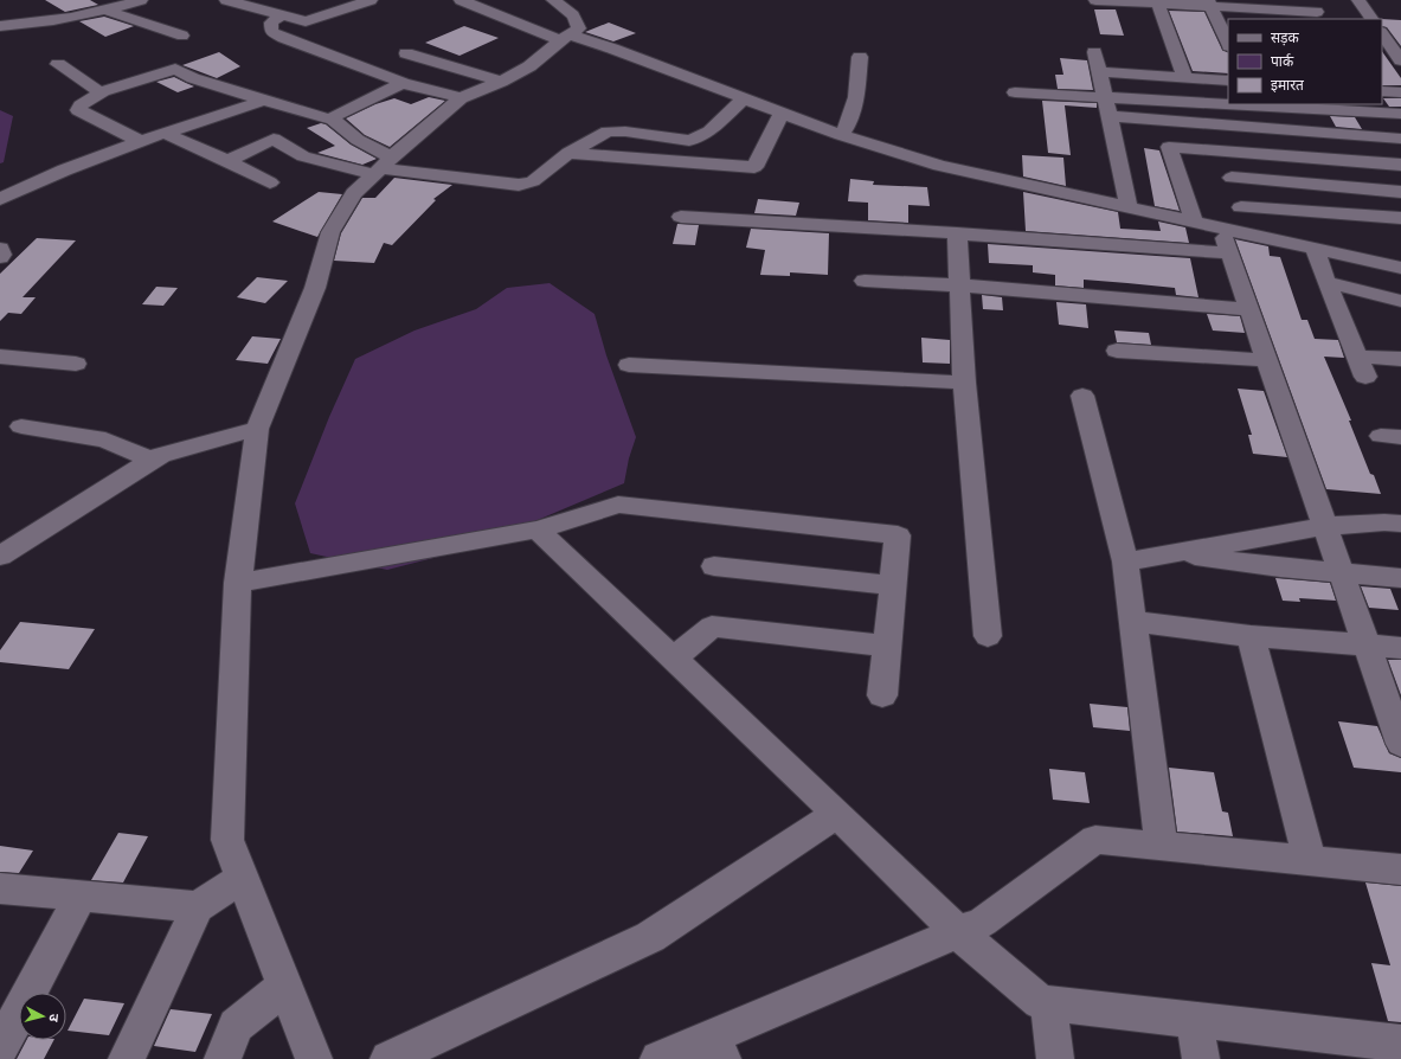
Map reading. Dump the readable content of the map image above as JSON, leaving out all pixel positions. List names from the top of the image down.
{
  "legend": ["सड़क", "पार्क", "इमारत"],
  "north": "right"
}
